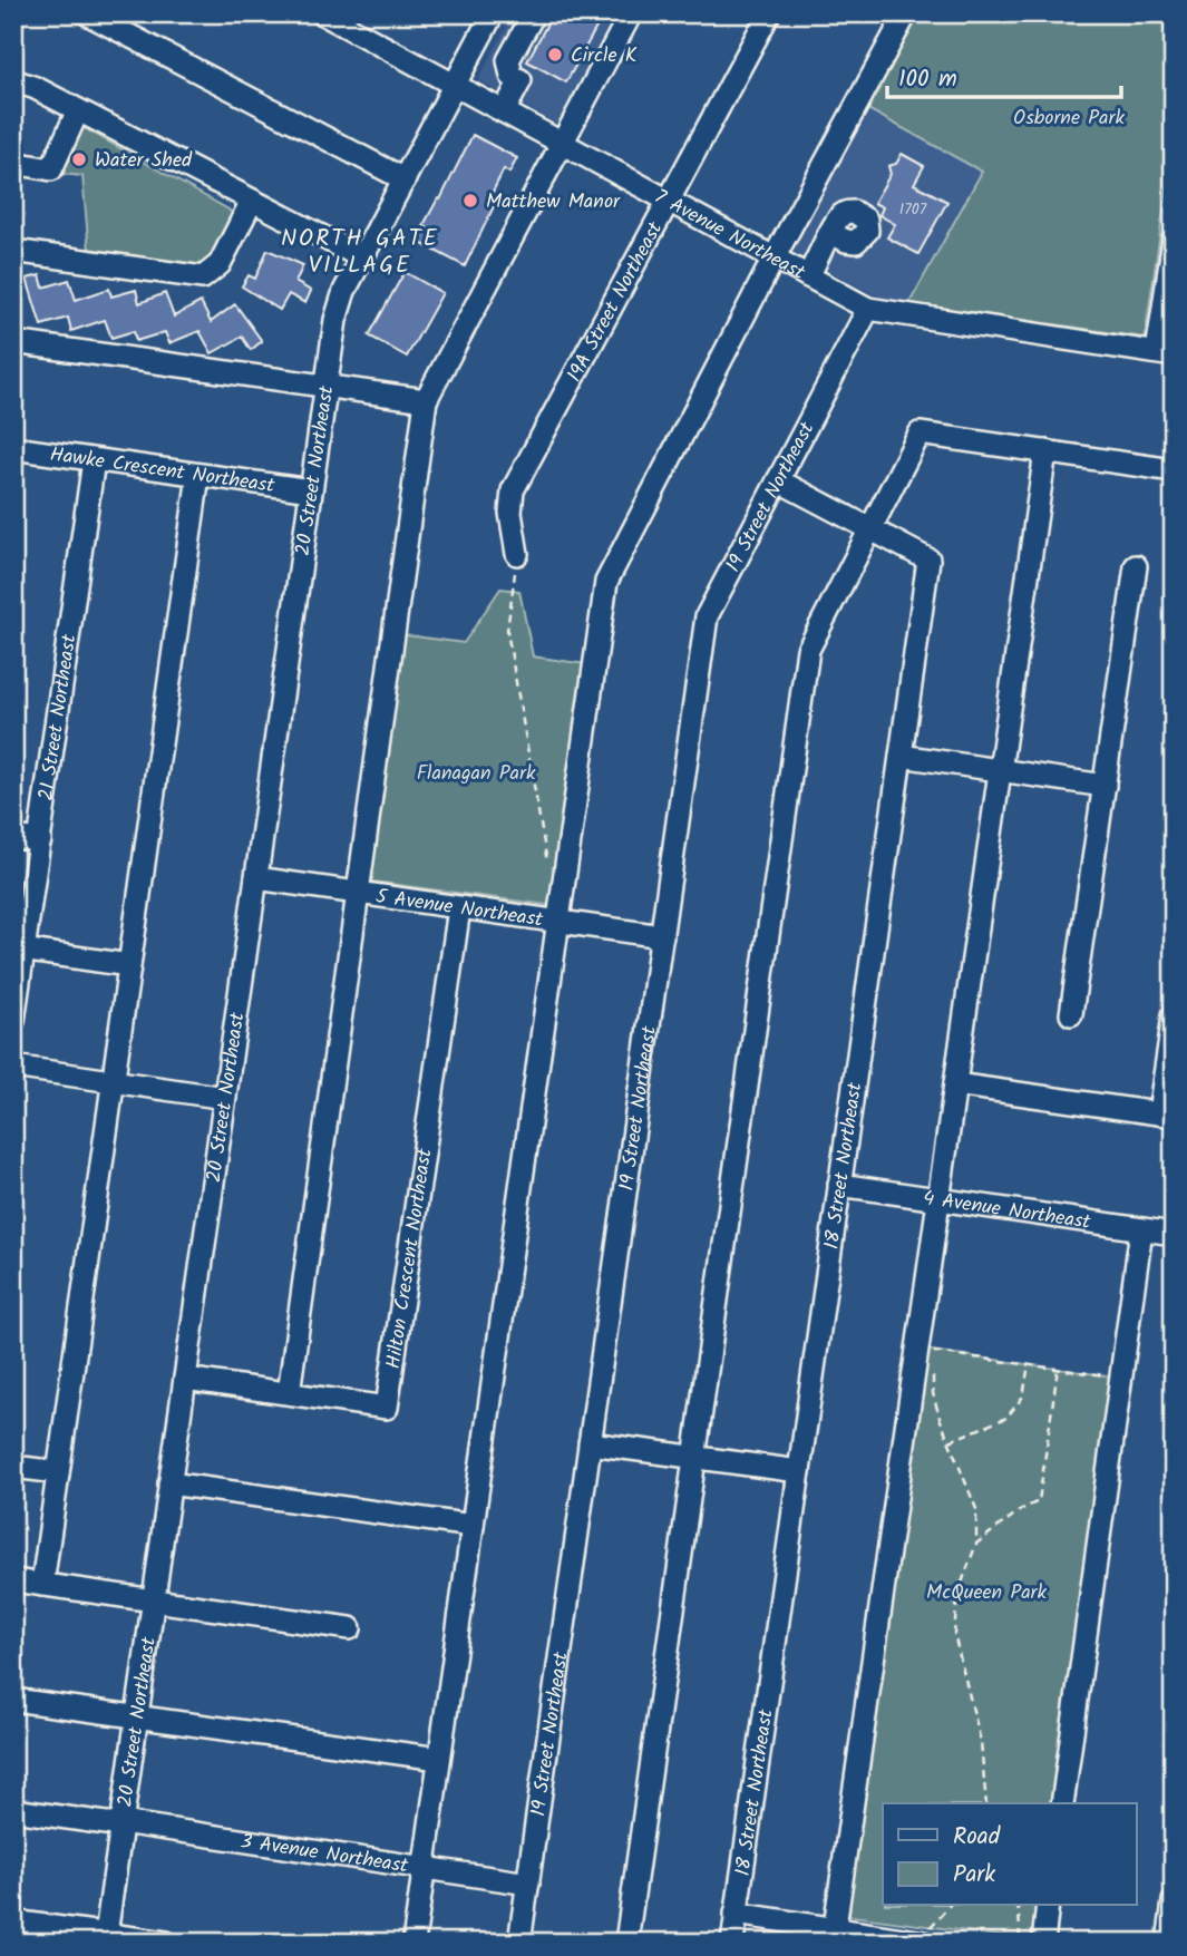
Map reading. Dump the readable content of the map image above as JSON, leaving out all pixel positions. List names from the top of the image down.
{
  "streets": {
    "street": [
      "7 Avenue Northeast",
      "19A Street Northeast",
      "Hawke Crescent Northeast",
      "20 Street Northeast",
      "19 Street Northeast",
      "21 Street Northeast",
      "5 Avenue Northeast",
      "18 Street Northeast",
      "4 Avenue Northeast",
      "Hilton Crescent Northeast",
      "3 Avenue Northeast"
    ]
  },
  "crossings": [
    ["7 Avenue Northeast", "19A Street Northeast"],
    ["7 Avenue Northeast", "20 Street Northeast"],
    ["7 Avenue Northeast", "19 Street Northeast"],
    ["Hawke Crescent Northeast", "20 Street Northeast"],
    ["Hawke Crescent Northeast", "21 Street Northeast"],
    ["20 Street Northeast", "5 Avenue Northeast"],
    ["20 Street Northeast", "Hilton Crescent Northeast"],
    ["20 Street Northeast", "3 Avenue Northeast"],
    ["19 Street Northeast", "5 Avenue Northeast"],
    ["19 Street Northeast", "18 Street Northeast"],
    ["19 Street Northeast", "3 Avenue Northeast"],
    ["5 Avenue Northeast", "Hilton Crescent Northeast"],
    ["18 Street Northeast", "4 Avenue Northeast"]
  ],
  "districts": ["NORTH GATE VILLAGE"],
  "parks": ["Osborne Park", "Flanagan Park", "McQueen Park"],
  "places": ["Circle K", "Water Shed", "Matthew Manor"],
  "house_numbers": ["1707"],
  "legend": ["Road", "Park"],
  "scale_bar": "100 m"
}
